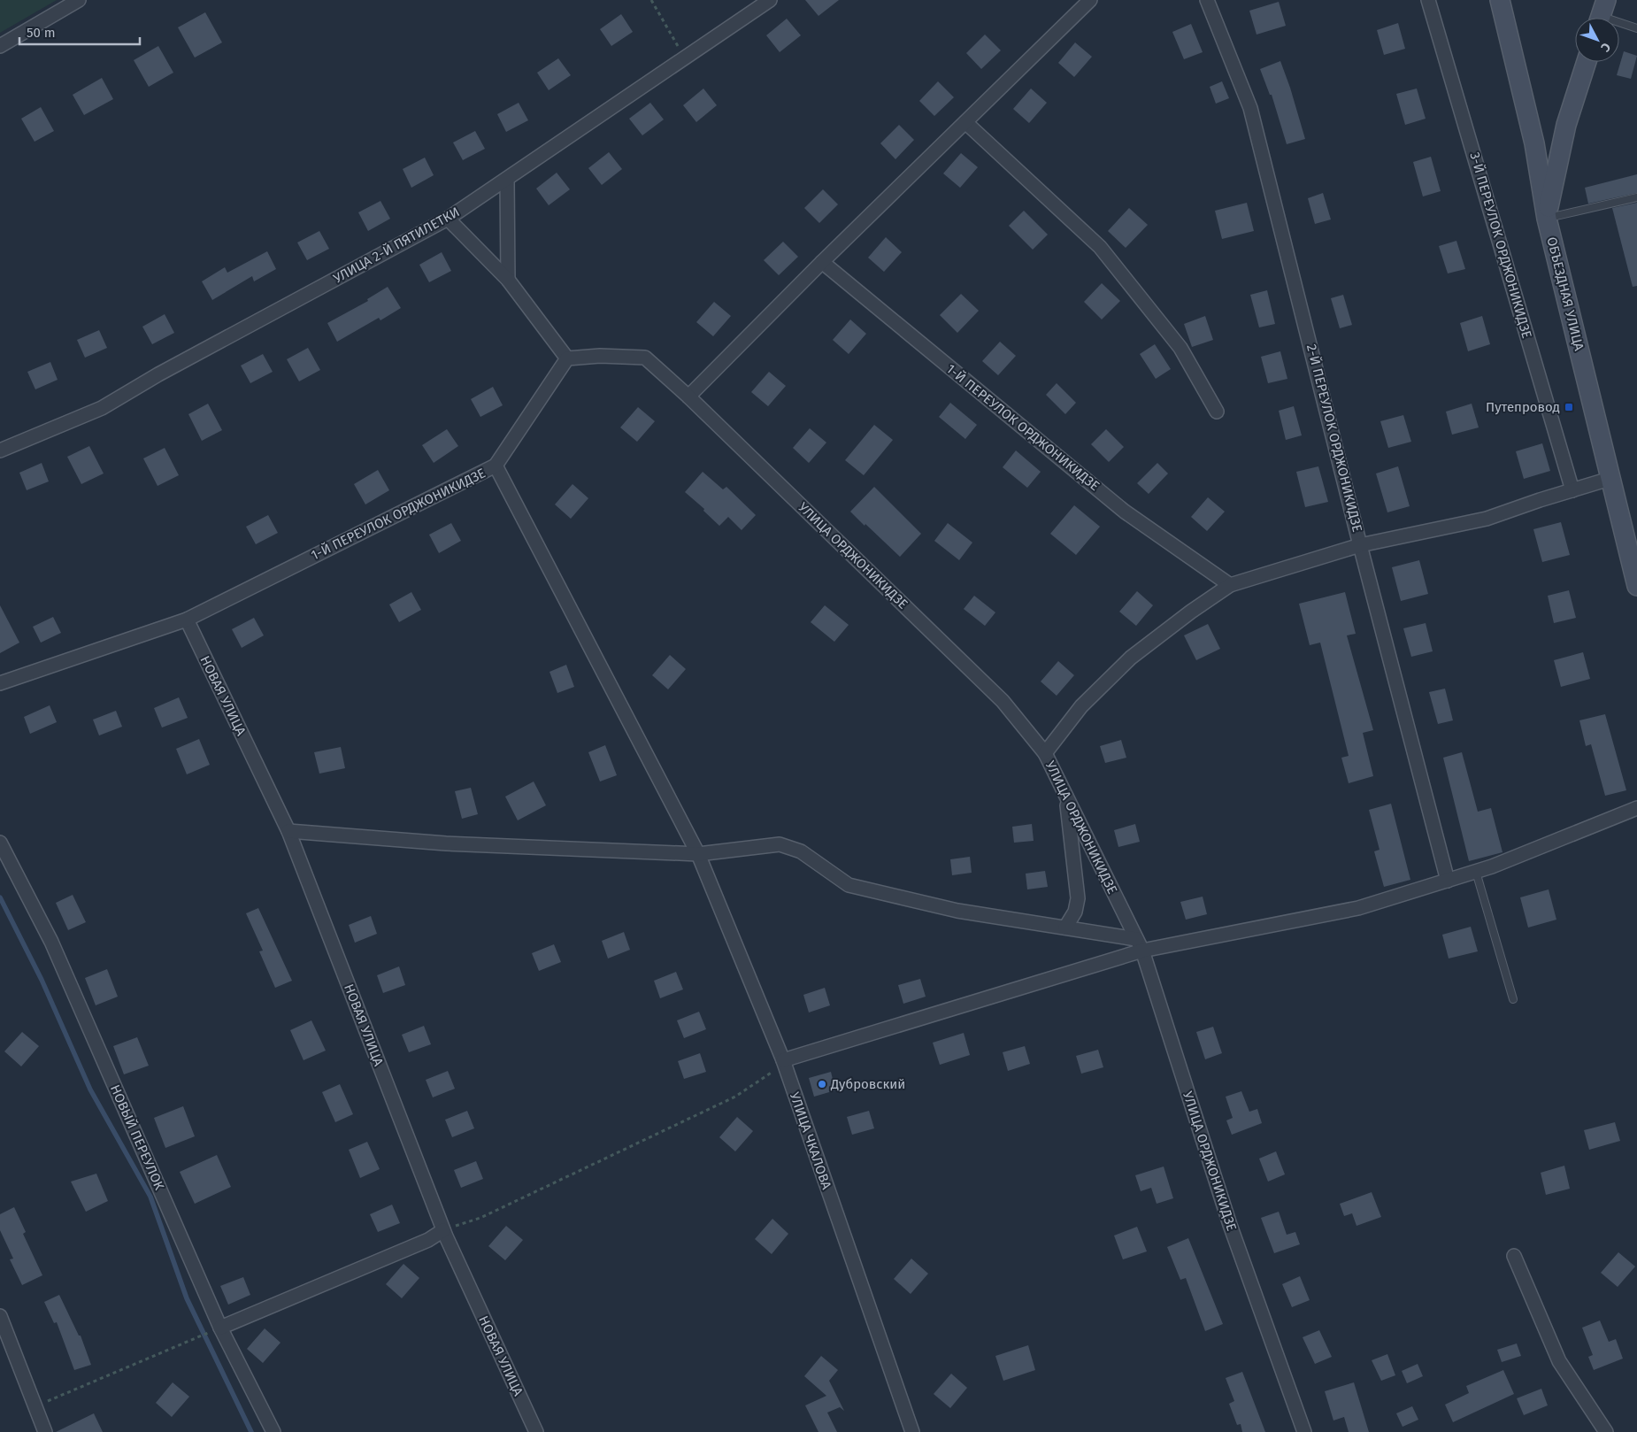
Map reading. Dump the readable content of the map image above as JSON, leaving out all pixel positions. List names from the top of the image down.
{
  "streets": {
    "street": [
      "УЛИЦА 2-Й ПЯТИЛЕТКИ",
      "3-Й ПЕРЕУЛОК ОРДЖОНИКИДЗЕ",
      "ОБЪЕЗДНАЯ УЛИЦА",
      "1-Й ПЕРЕУЛОК ОРДЖОНИКИДЗЕ",
      "2-Й ПЕРЕУЛОК ОРДЖОНИКИДЗЕ",
      "УЛИЦА ОРДЖОНИКИДЗЕ",
      "НОВАЯ УЛИЦА",
      "НОВЫЙ ПЕРЕУЛОК",
      "УЛИЦА ЧКАЛОВА"
    ]
  },
  "crossings": [
    ["1-Й ПЕРЕУЛОК ОРДЖОНИКИДЗЕ", "УЛИЦА ОРДЖОНИКИДЗЕ"],
    ["1-Й ПЕРЕУЛОК ОРДЖОНИКИДЗЕ", "НОВАЯ УЛИЦА"],
    ["1-Й ПЕРЕУЛОК ОРДЖОНИКИДЗЕ", "УЛИЦА ЧКАЛОВА"]
  ],
  "places": {
    "transit": ["Путепровод"],
    "other": ["Дубровский"]
  },
  "scale_bar": "50 m",
  "north": "bottom right"
}
